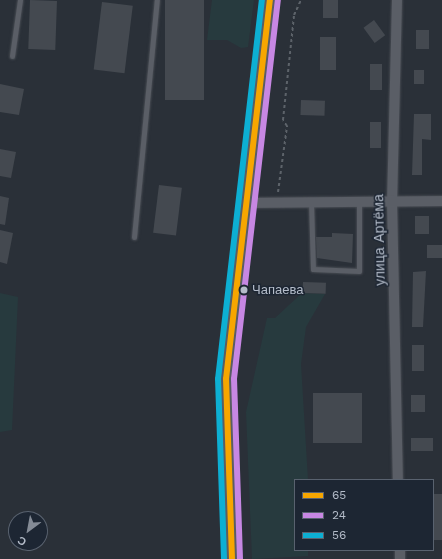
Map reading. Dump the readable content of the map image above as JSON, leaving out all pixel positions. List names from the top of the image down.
{
  "streets": {
    "street": ["улица Артёма"]
  },
  "places": ["Чапаева"],
  "lines": ["transit line 65", "transit line 56", "transit line 24"],
  "legend": ["65", "24", "56"],
  "north": "bottom left"
}
